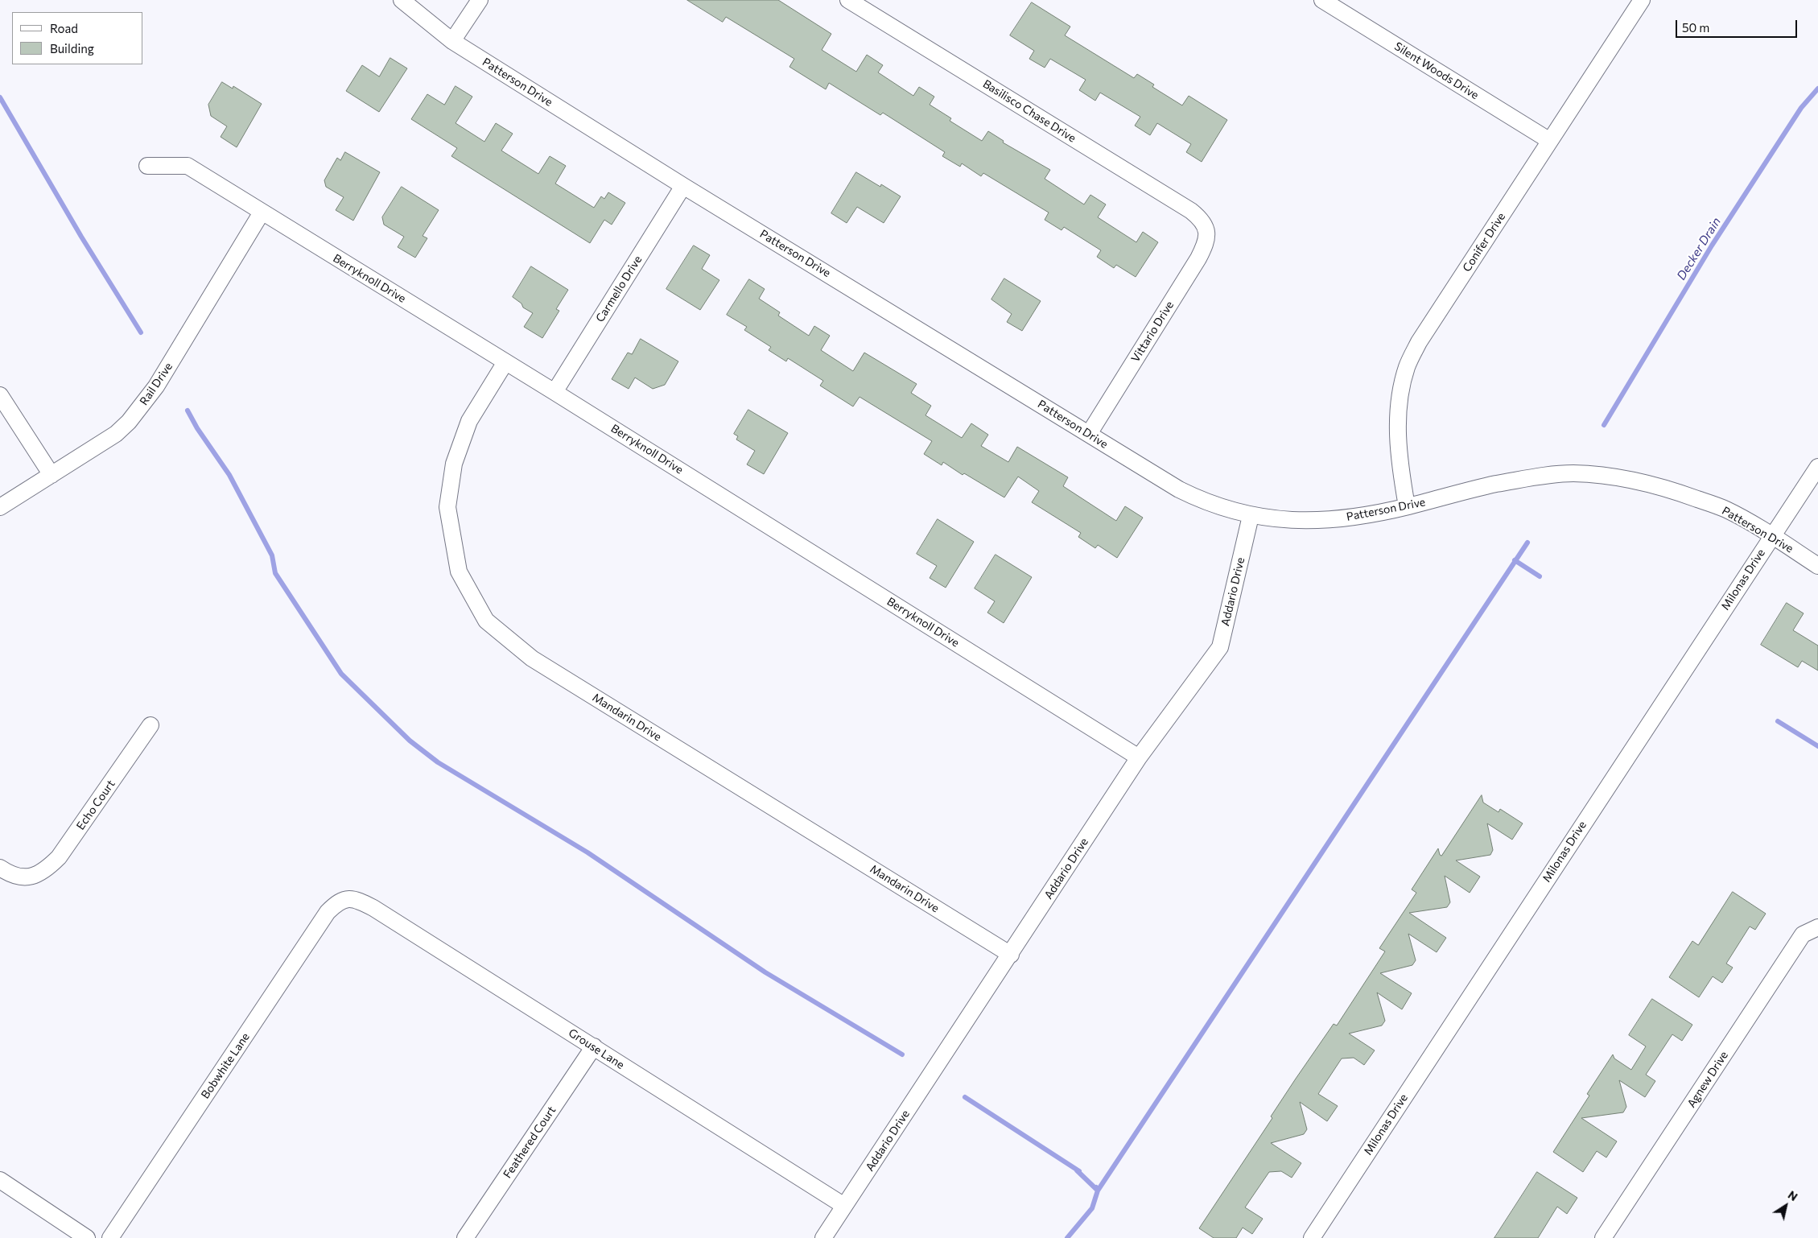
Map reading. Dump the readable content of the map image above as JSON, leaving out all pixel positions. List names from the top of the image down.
{
  "streets": {
    "street": [
      "Silent Woods Drive",
      "Patterson Drive",
      "Basilisco Chase Drive",
      "Conifer Drive",
      "Berryknoll Drive",
      "Carmello Drive",
      "Vittario Drive",
      "Rail Drive",
      "Milonas Drive",
      "Addario Drive",
      "Mandarin Drive",
      "Echo Court",
      "Grouse Lane",
      "Bobwhite Lane",
      "Agnew Drive",
      "Feathered Court"
    ]
  },
  "crossings": [
    ["Silent Woods Drive", "Conifer Drive"],
    ["Patterson Drive", "Conifer Drive"],
    ["Patterson Drive", "Carmello Drive"],
    ["Patterson Drive", "Vittario Drive"],
    ["Patterson Drive", "Milonas Drive"],
    ["Patterson Drive", "Addario Drive"],
    ["Basilisco Chase Drive", "Vittario Drive"],
    ["Berryknoll Drive", "Carmello Drive"],
    ["Berryknoll Drive", "Rail Drive"],
    ["Berryknoll Drive", "Addario Drive"],
    ["Berryknoll Drive", "Mandarin Drive"],
    ["Addario Drive", "Mandarin Drive"],
    ["Addario Drive", "Grouse Lane"],
    ["Grouse Lane", "Bobwhite Lane"],
    ["Grouse Lane", "Feathered Court"]
  ],
  "water": ["Decker Drain"],
  "legend": ["Road", "Building"],
  "scale_bar": "50 m",
  "north": "top right"
}
